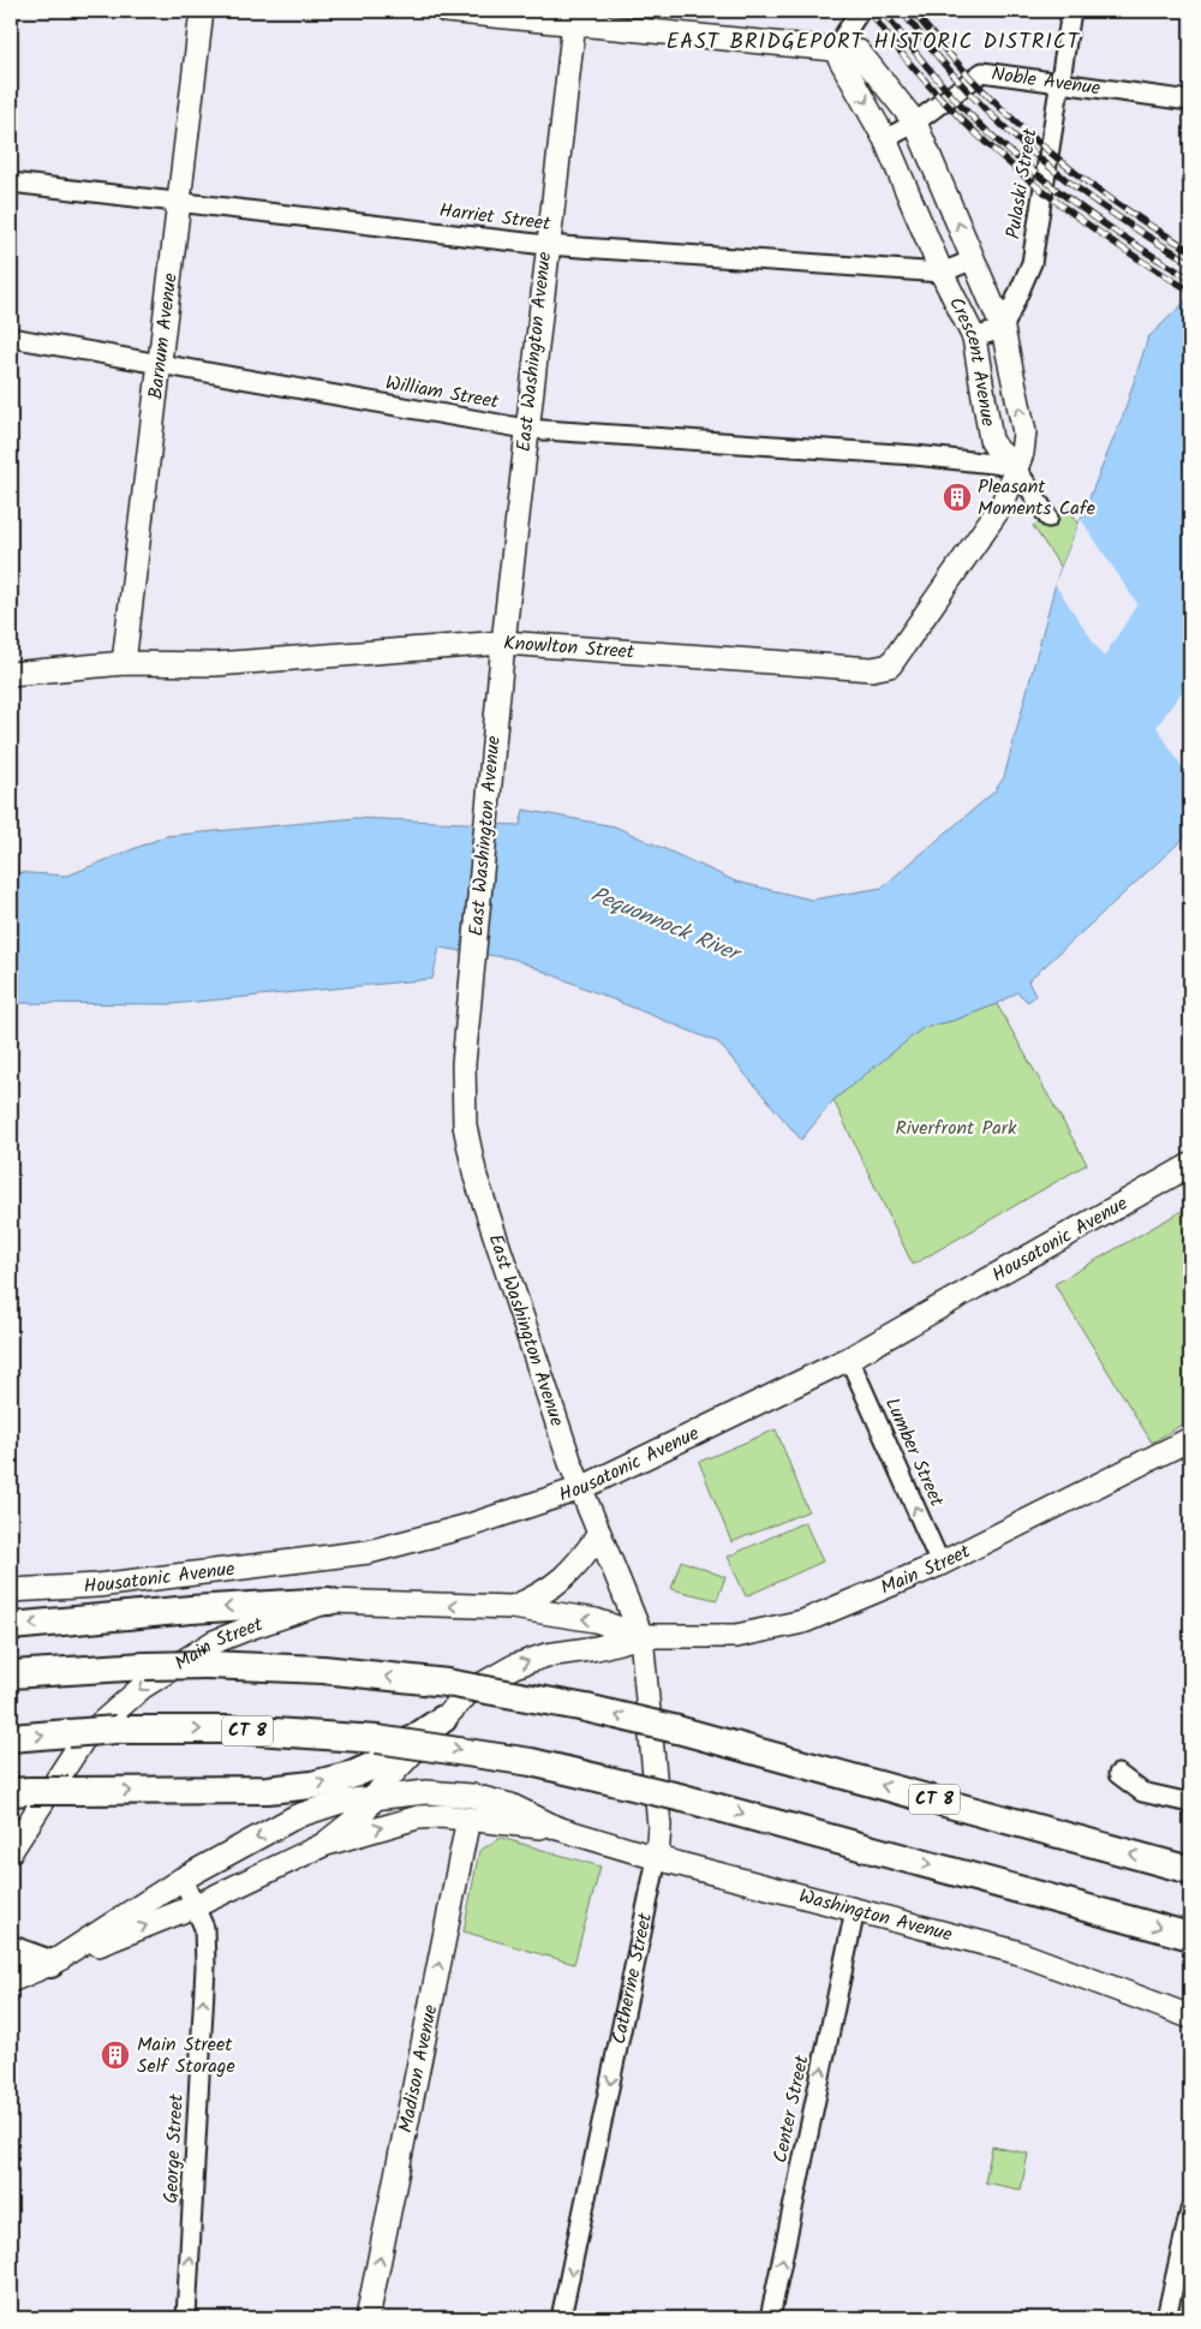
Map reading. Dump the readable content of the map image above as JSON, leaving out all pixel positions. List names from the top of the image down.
{
  "streets": {
    "highway": ["CT 8"],
    "main road": [
      "Barnum Avenue",
      "East Washington Avenue",
      "Crescent Avenue",
      "Knowlton Street",
      "Housatonic Avenue",
      "Main Street",
      "Washington Avenue",
      "Catherine Street",
      "Madison Avenue"
    ],
    "street": [
      "Noble Avenue",
      "Pulaski Street",
      "Harriet Street",
      "William Street",
      "Lumber Street",
      "Center Street",
      "George Street"
    ]
  },
  "crossings": [
    ["Noble Avenue", "Pulaski Street"],
    ["Noble Avenue", "Crescent Avenue"],
    ["Pulaski Street", "Crescent Avenue"],
    ["Harriet Street", "Barnum Avenue"],
    ["Harriet Street", "East Washington Avenue"],
    ["Harriet Street", "Crescent Avenue"],
    ["Barnum Avenue", "William Street"],
    ["Barnum Avenue", "Knowlton Street"],
    ["East Washington Avenue", "William Street"],
    ["East Washington Avenue", "Knowlton Street"],
    ["East Washington Avenue", "Housatonic Avenue"],
    ["East Washington Avenue", "Main Street"],
    ["East Washington Avenue", "Catherine Street"],
    ["Crescent Avenue", "William Street"],
    ["Crescent Avenue", "Knowlton Street"],
    ["William Street", "Knowlton Street"],
    ["Housatonic Avenue", "Lumber Street"],
    ["Lumber Street", "Main Street"],
    ["Main Street", "Washington Avenue"],
    ["Main Street", "Catherine Street"],
    ["Main Street", "Madison Avenue"],
    ["Main Street", "George Street"],
    ["Washington Avenue", "Catherine Street"],
    ["Washington Avenue", "Madison Avenue"],
    ["Washington Avenue", "Center Street"]
  ],
  "one_way": [
    "Lumber Street",
    "Catherine Street",
    "Madison Avenue",
    "Center Street",
    "George Street"
  ],
  "districts": ["EAST BRIDGEPORT HISTORIC DISTRICT"],
  "water": ["Pequonnock River"],
  "parks": ["Riverfront Park"],
  "places": {
    "building": ["Pleasant Moments Cafe", "Main Street Self Storage"]
  }
}
